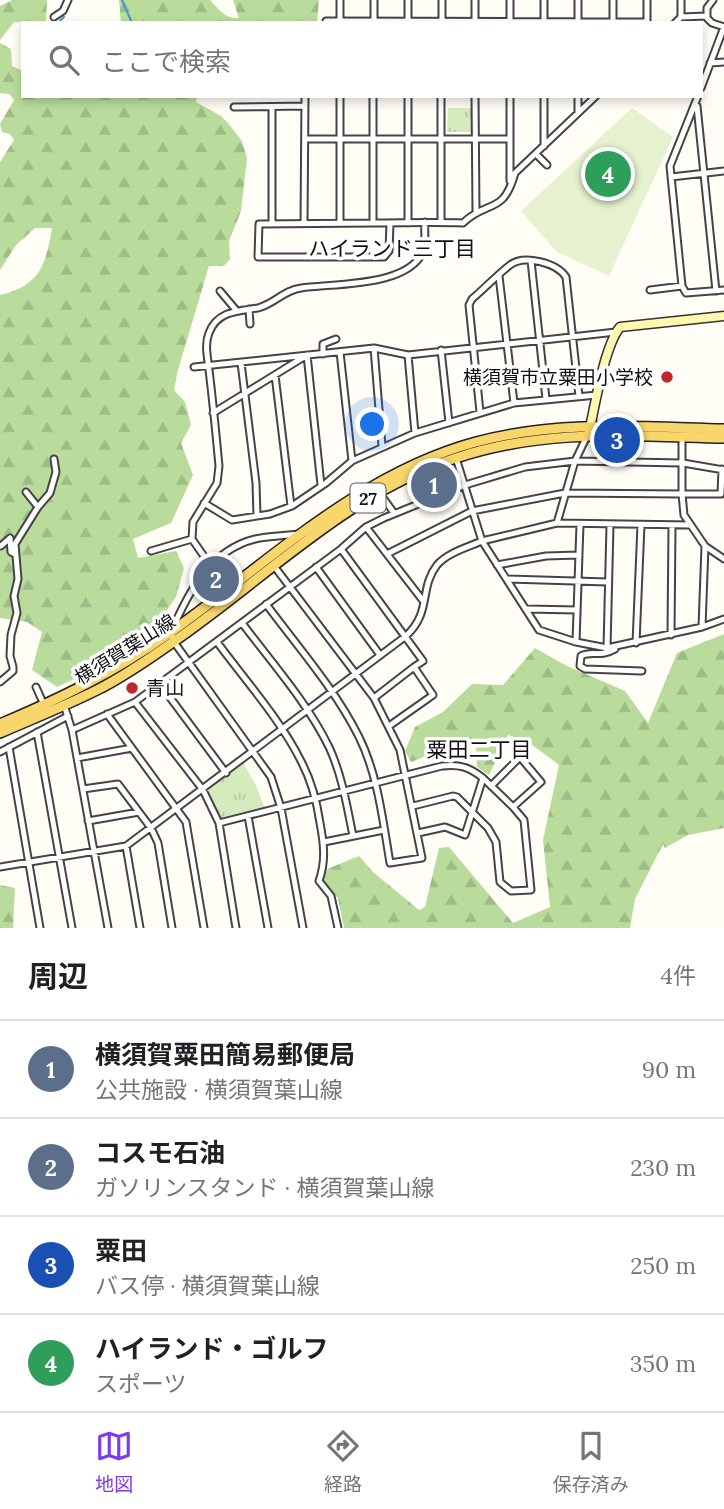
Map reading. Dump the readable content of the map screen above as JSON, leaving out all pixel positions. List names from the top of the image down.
{
  "streets": {
    "main road": ["27", "横須賀葉山線"]
  },
  "districts": ["ハイランド三丁目", "粟田二丁目"],
  "places": ["横須賀市立粟田小学校", "青山"],
  "page": {
    "search": "ここで検索",
    "pins": [
      "4",
      "3",
      "1",
      "2"
    ],
    "heading": ["周辺", "4件"],
    "list": [
      {
        "mark": "1",
        "name": "横須賀粟田簡易郵便局",
        "note": "公共施設 · 横須賀葉山線",
        "value": "90 m"
      },
      {
        "mark": "2",
        "name": "コスモ石油",
        "note": "ガソリンスタンド · 横須賀葉山線",
        "value": "230 m"
      },
      {
        "mark": "3",
        "name": "粟田",
        "note": "バス停 · 横須賀葉山線",
        "value": "250 m"
      },
      {
        "mark": "4",
        "name": "ハイランド・ゴルフ",
        "note": "スポーツ",
        "value": "350 m"
      }
    ],
    "nav": ["地図", "経路", "保存済み"]
  }
}
